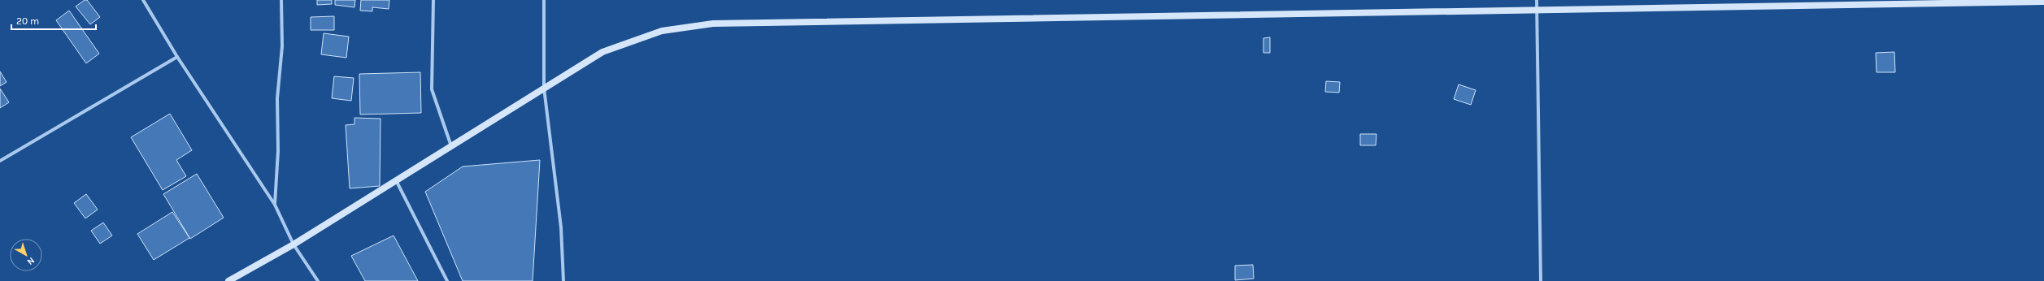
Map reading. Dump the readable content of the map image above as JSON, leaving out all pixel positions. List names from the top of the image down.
{
  "scale_bar": "20 m",
  "north": "bottom right"
}
